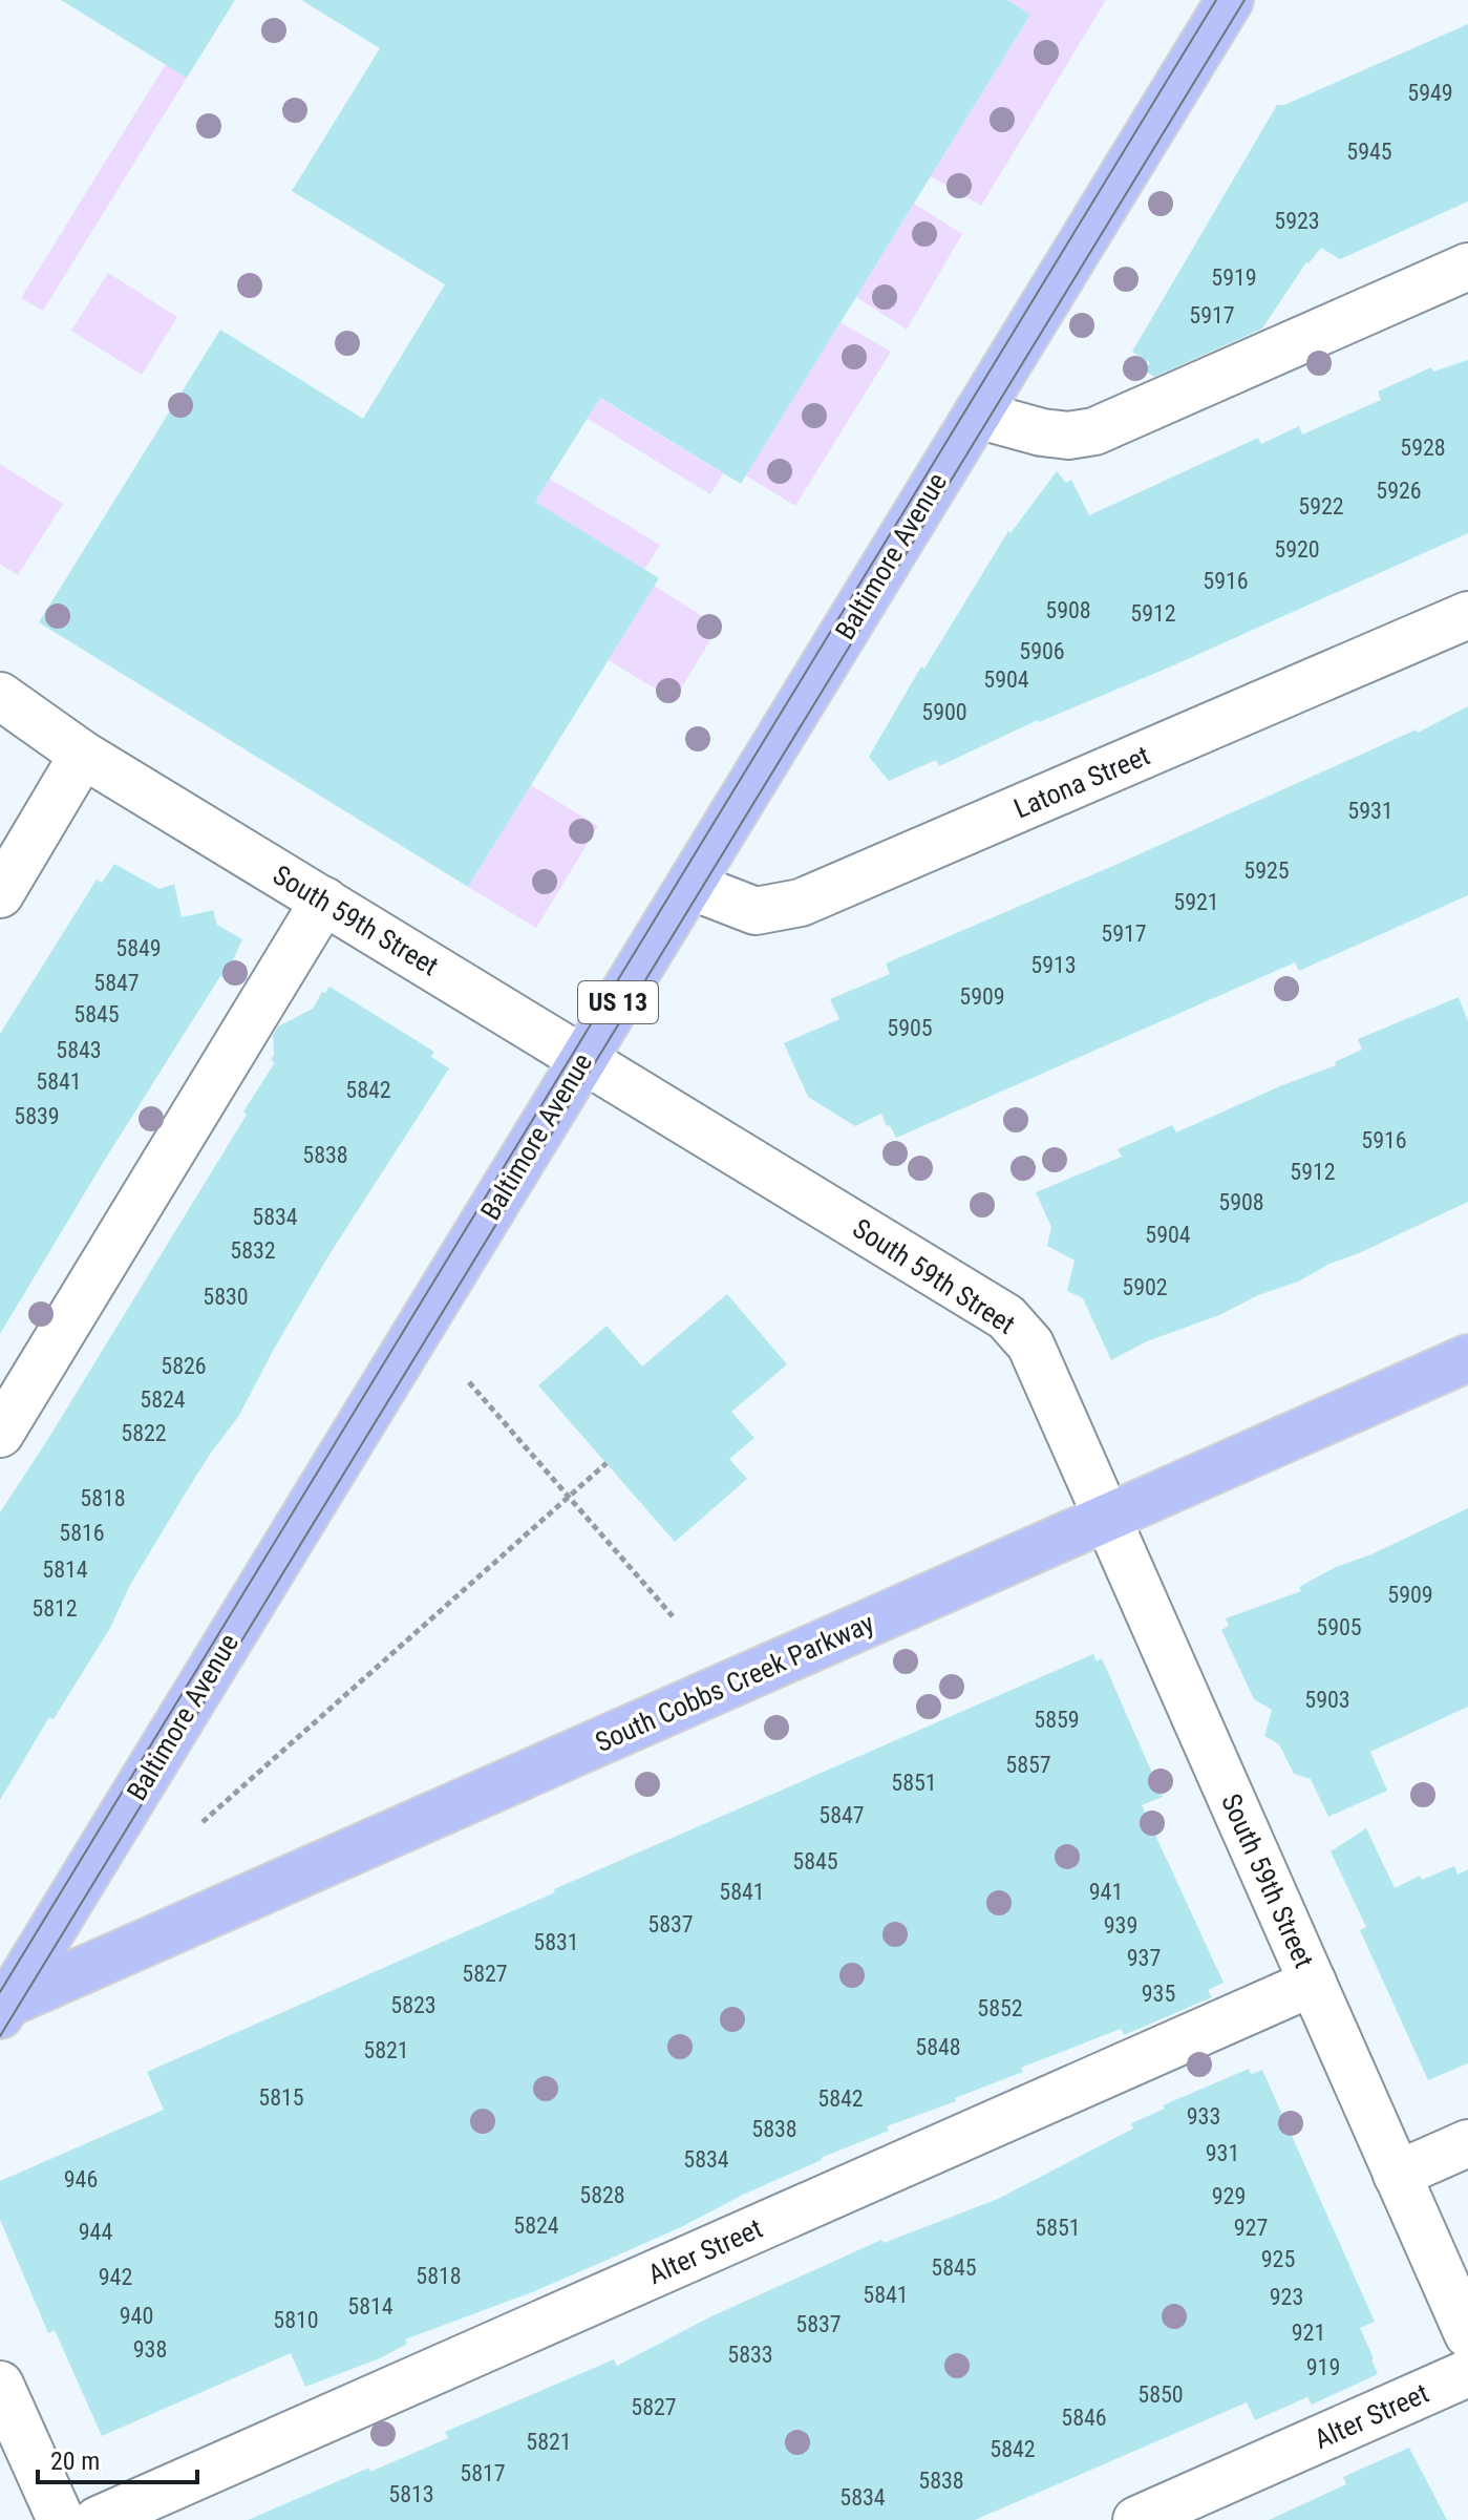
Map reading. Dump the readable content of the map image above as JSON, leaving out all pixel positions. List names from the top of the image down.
{
  "streets": {
    "main road": ["Baltimore Avenue", "US 13", "South Cobbs Creek Parkway"],
    "street": ["Latona Street", "South 59th Street", "Alter Street"]
  },
  "crossings": [
    ["Baltimore Avenue", "Latona Street"],
    ["Baltimore Avenue", "South 59th Street"],
    ["Baltimore Avenue", "South Cobbs Creek Parkway"],
    ["South 59th Street", "South Cobbs Creek Parkway"],
    ["South 59th Street", "Alter Street"]
  ],
  "house_numbers": [
    "5949",
    "5945",
    "5923",
    "5919",
    "5917",
    "5928",
    "5926",
    "5922",
    "5920",
    "5916",
    "5908",
    "5912",
    "5906",
    "5904",
    "5900",
    "5931",
    "5925",
    "5921",
    "5917",
    "5849",
    "5913",
    "5847",
    "5909",
    "5845",
    "5905",
    "5843",
    "5841",
    "5842",
    "5839",
    "5916",
    "5838",
    "5912",
    "5908",
    "5834",
    "5904",
    "5832",
    "5902",
    "5830",
    "5826",
    "5824",
    "5822",
    "5818",
    "5816",
    "5814",
    "5909",
    "5812",
    "5905",
    "5903",
    "5859",
    "5857",
    "5851",
    "5847",
    "5845",
    "5841",
    "941",
    "5837",
    "939",
    "5831",
    "937",
    "5827",
    "935",
    "5823",
    "5852",
    "5848",
    "5821",
    "5815",
    "5842",
    "933",
    "5838",
    "931",
    "5834",
    "946",
    "5828",
    "929",
    "5824",
    "5851",
    "927",
    "944",
    "925",
    "5845",
    "5818",
    "942",
    "5841",
    "923",
    "5814",
    "940",
    "5810",
    "5837",
    "921",
    "938",
    "5833",
    "919",
    "5850",
    "5827",
    "5846",
    "5821",
    "5842",
    "5817",
    "5838",
    "5813",
    "5834"
  ],
  "scale_bar": "20 m"
}
